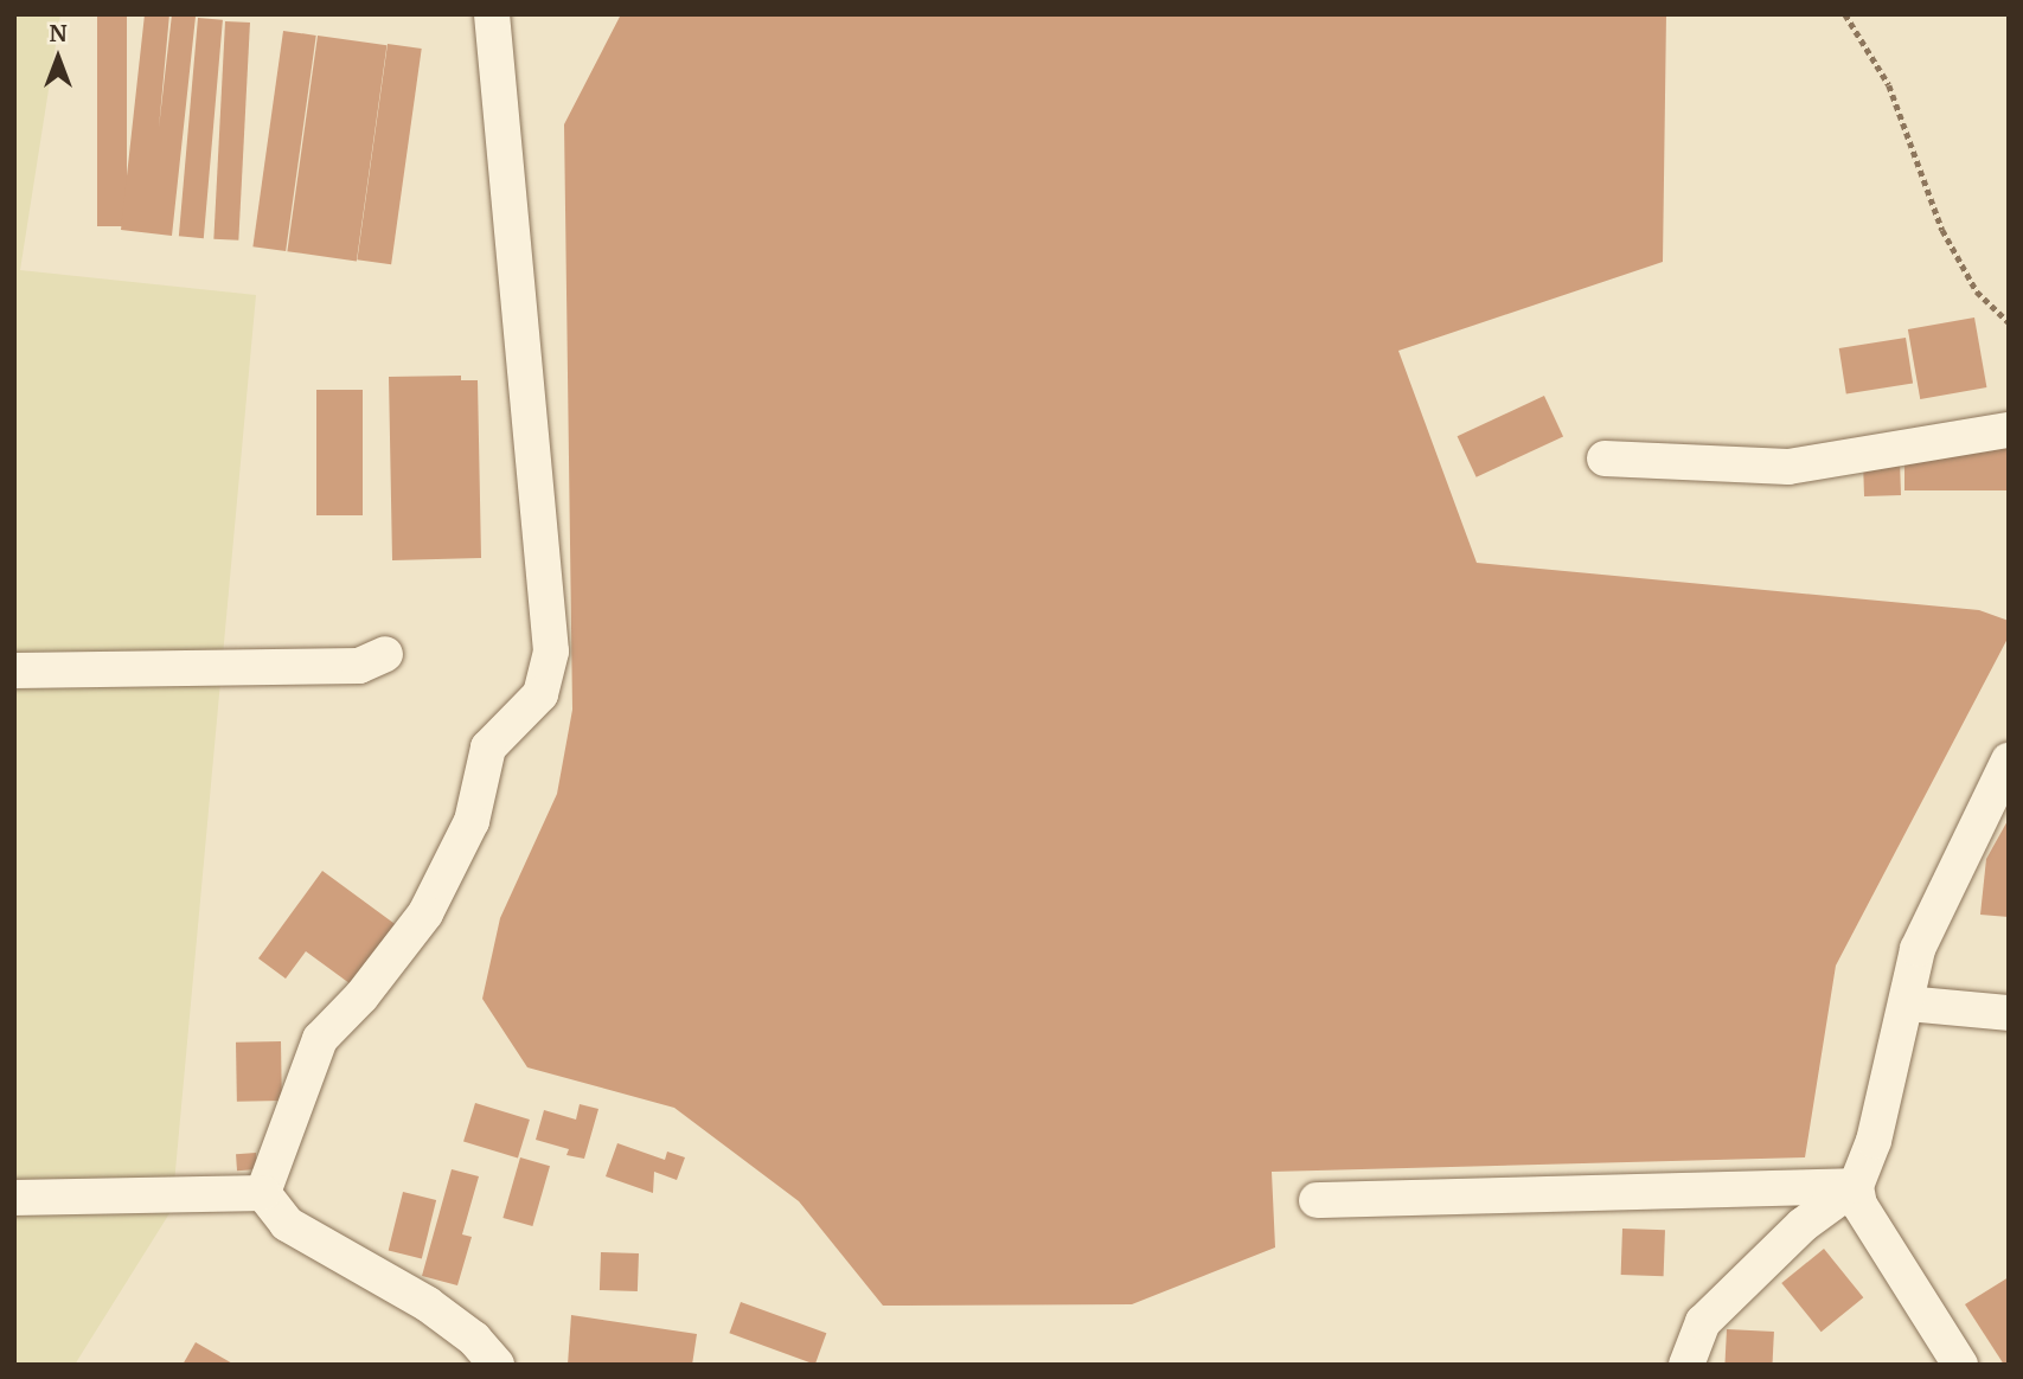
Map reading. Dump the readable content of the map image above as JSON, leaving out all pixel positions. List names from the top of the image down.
{
  "north": "top"
}
